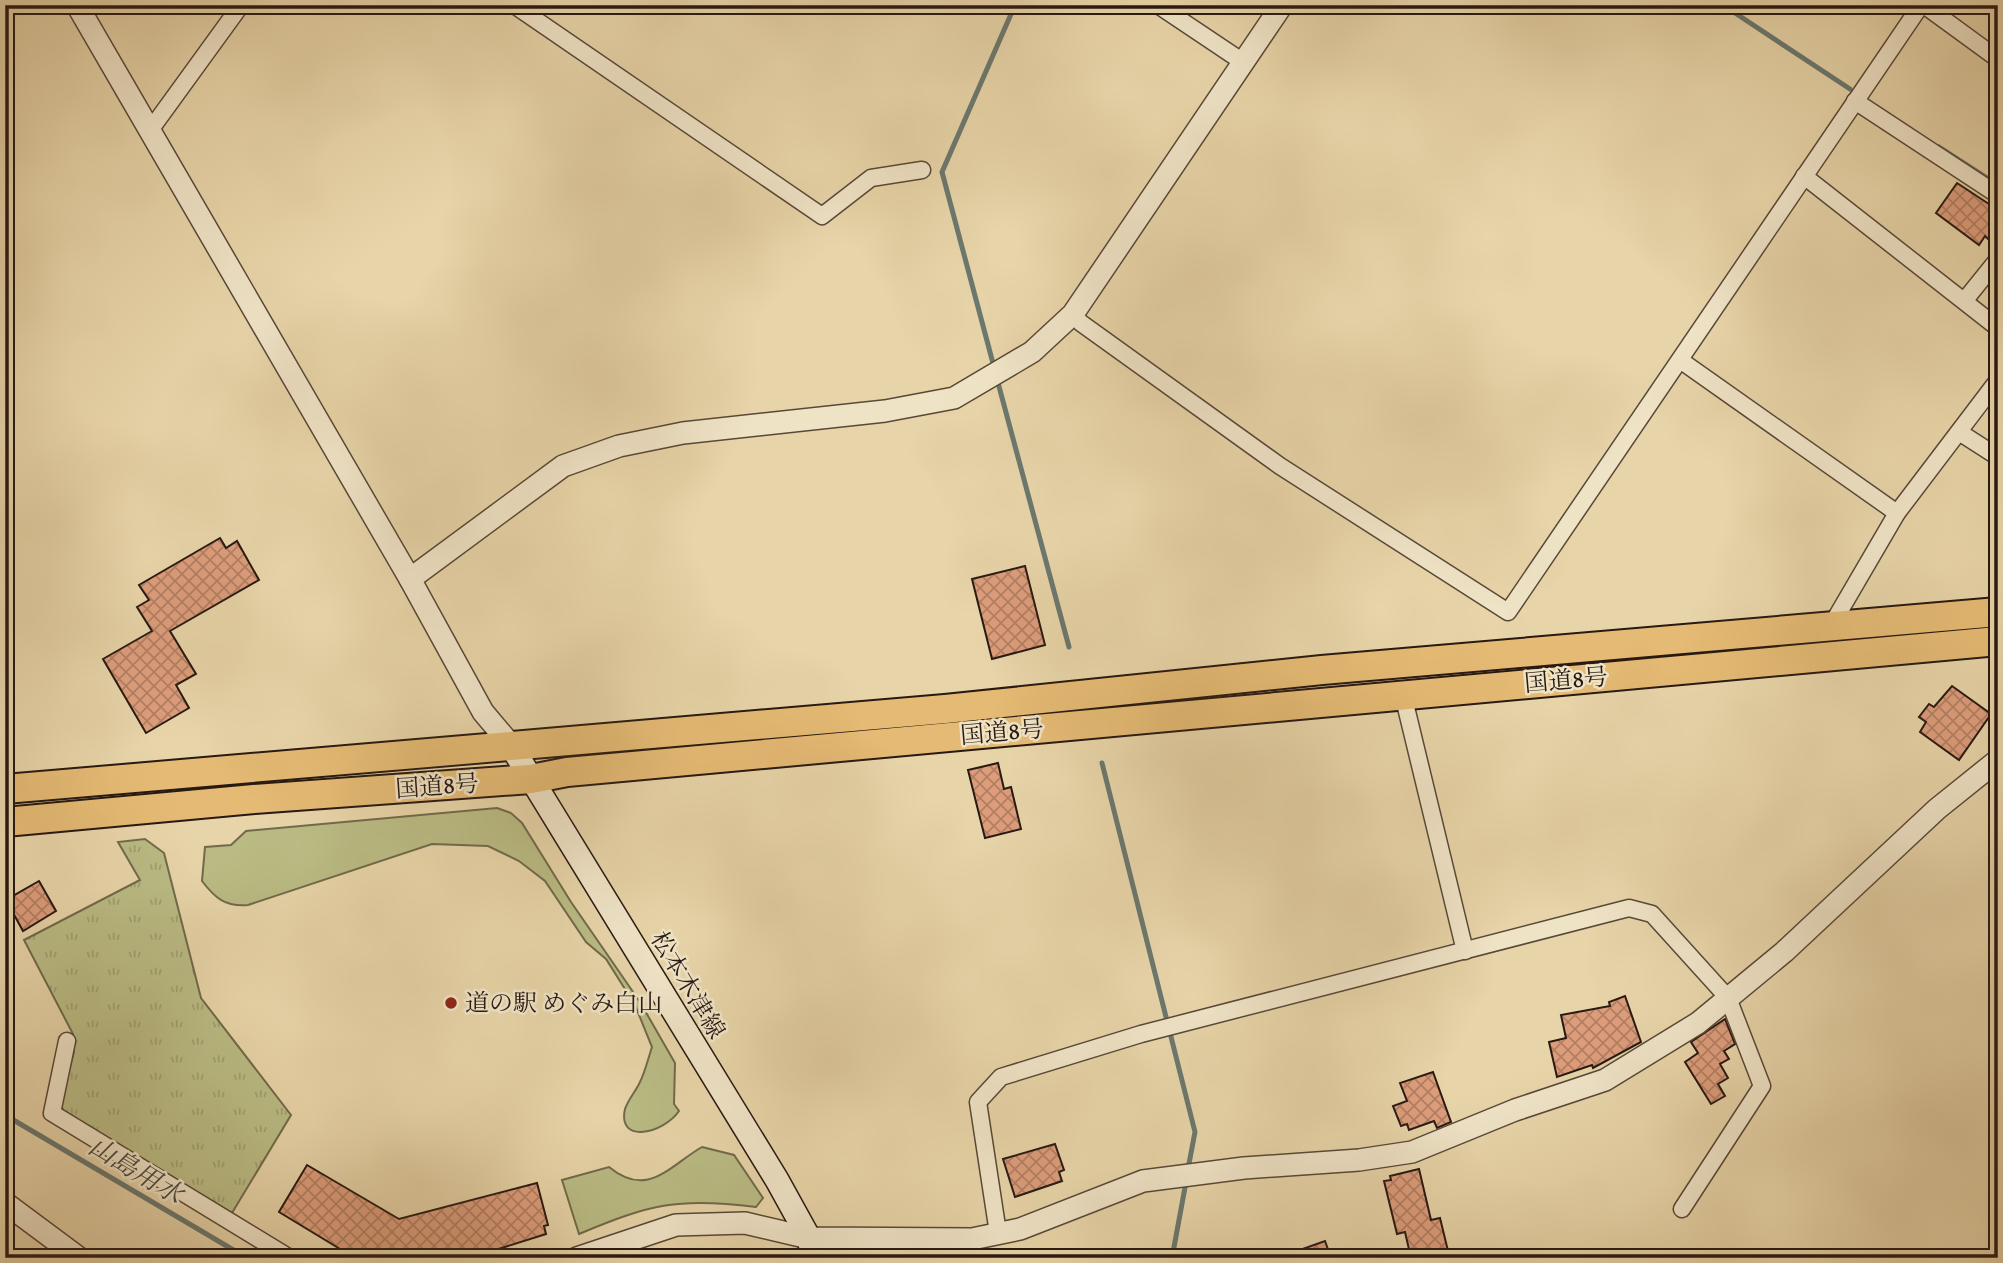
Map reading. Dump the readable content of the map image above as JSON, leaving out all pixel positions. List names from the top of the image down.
{
  "streets": {
    "highway": ["国道8号"],
    "main road": ["松本木津線"]
  },
  "crossings": [
    ["国道8号", "松本木津線"]
  ],
  "water": ["山島用水"],
  "places": ["道の駅 めぐみ白山"]
}
